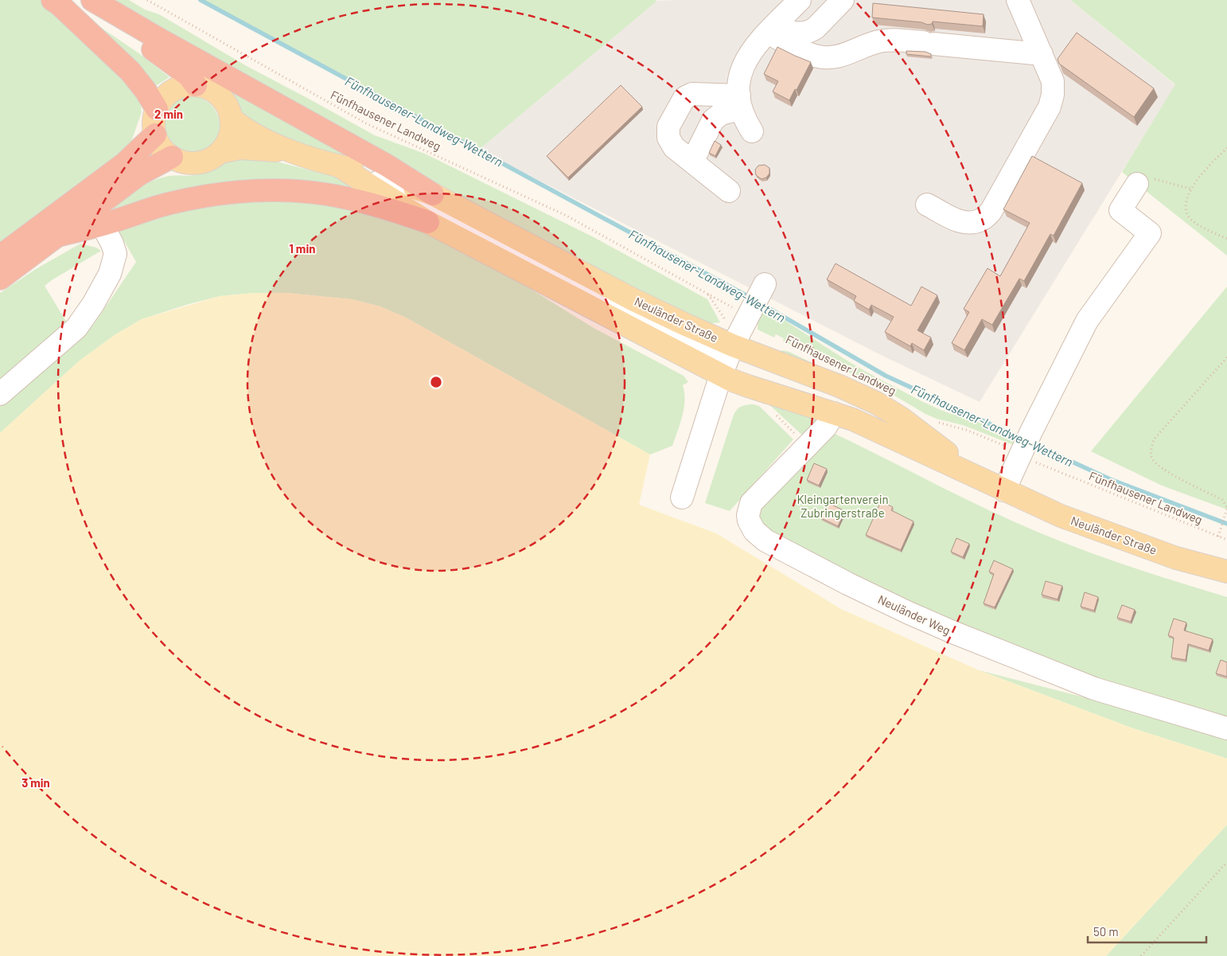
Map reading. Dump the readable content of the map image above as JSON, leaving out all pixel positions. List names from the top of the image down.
{
  "streets": {
    "main road": ["Neuländer Straße"],
    "street": ["Neuländer Weg"],
    "path": ["Fünfhausener Landweg"]
  },
  "crossings": [
    ["Neuländer Straße", "Neuländer Weg"]
  ],
  "water": ["Fünfhausener-Landweg-Wettern"],
  "parks": ["Kleingartenverein Zubringerstraße"],
  "scale_bar": "50 m",
  "rings": ["2 min", "1 min", "3 min"]
}
